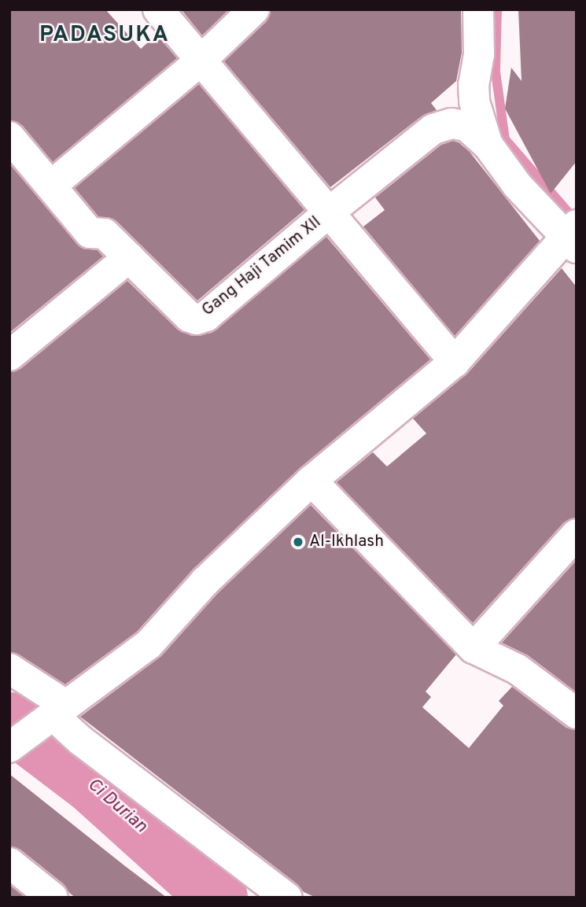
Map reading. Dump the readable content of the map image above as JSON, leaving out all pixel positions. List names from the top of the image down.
{
  "streets": {
    "street": ["Gang Haji Tamim XII"]
  },
  "districts": ["PADASUKA"],
  "water": ["Ci Durian"],
  "places": ["Al-Ikhlash"]
}
